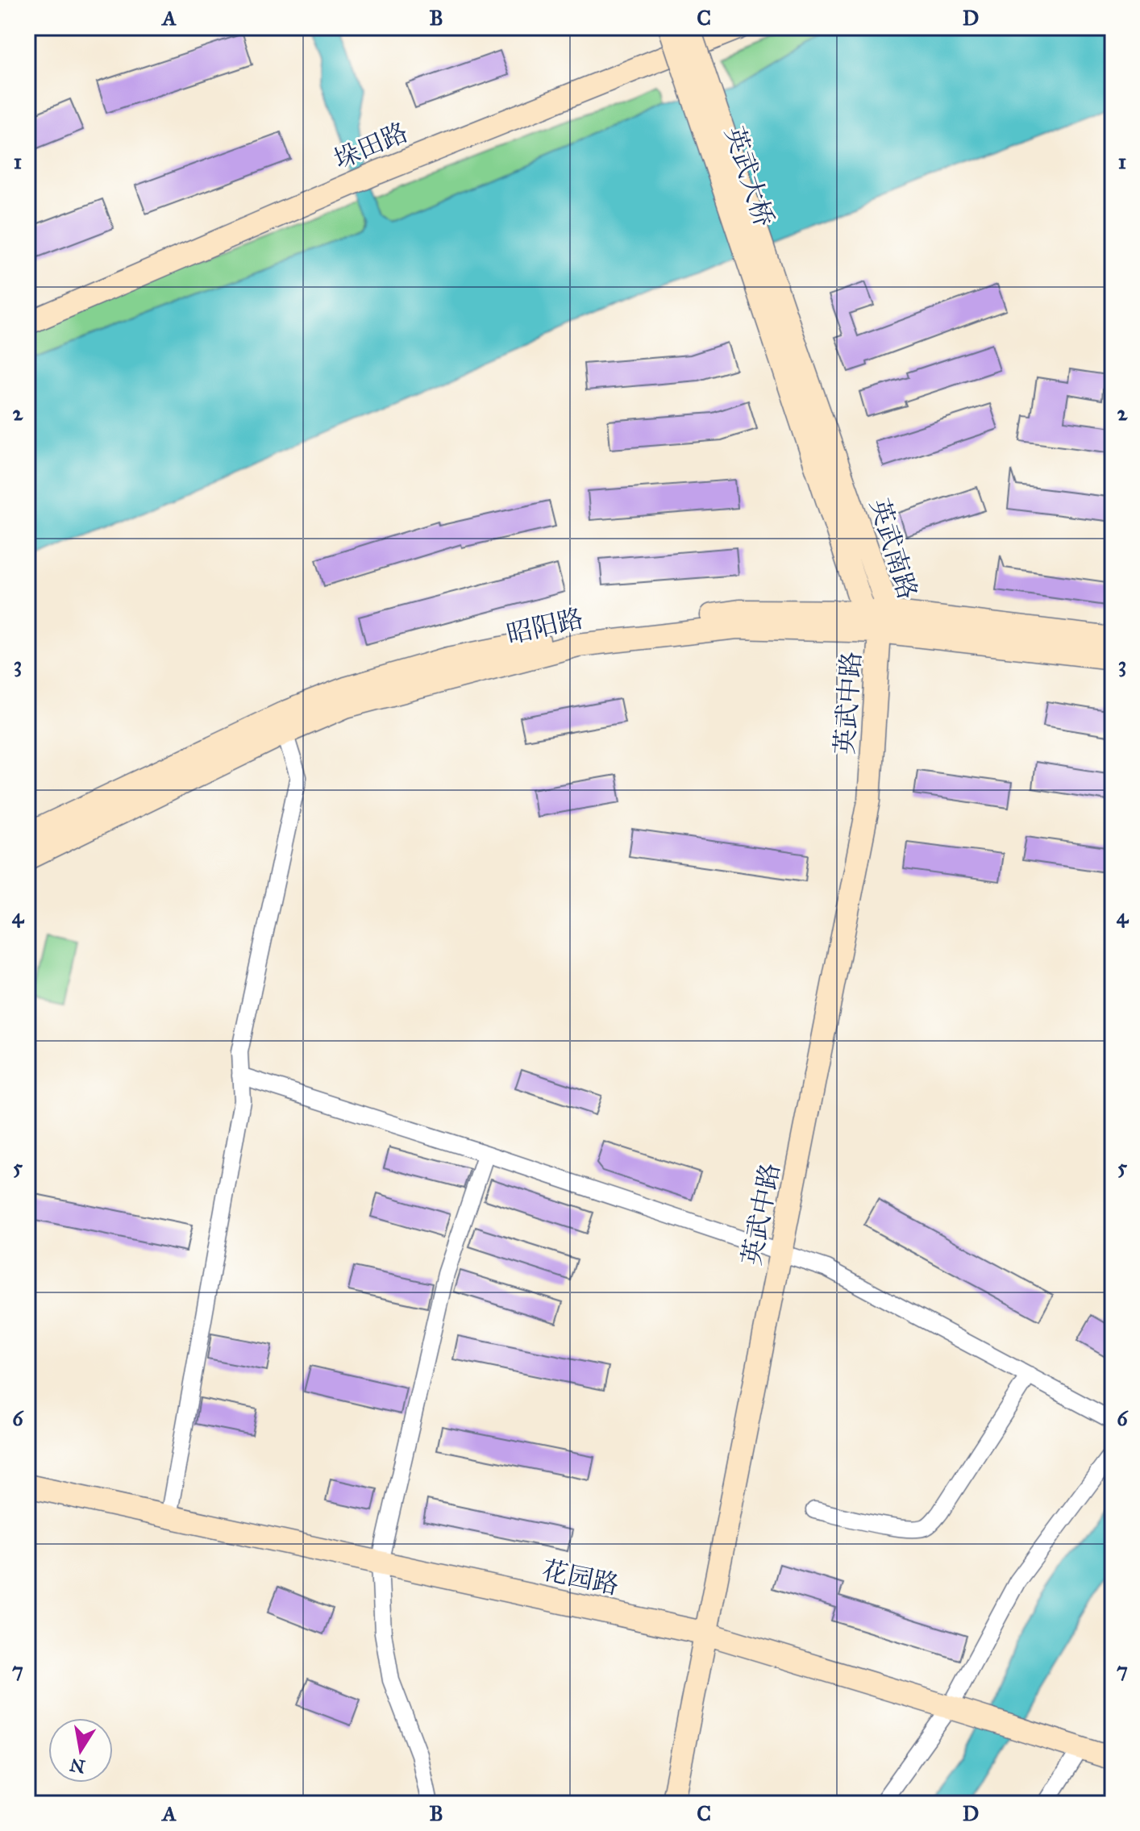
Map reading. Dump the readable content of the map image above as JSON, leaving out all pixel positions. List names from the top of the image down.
{
  "streets": {
    "main road": [
      "垛田路",
      "英武大桥",
      "英武南路",
      "昭阳路",
      "英武中路",
      "花园路"
    ]
  },
  "crossings": [
    ["英武大桥", "英武南路"],
    ["英武南路", "昭阳路"],
    ["英武南路", "英武中路"],
    ["昭阳路", "英武中路"],
    ["英武中路", "花园路"]
  ],
  "north": "bottom",
  "grid": {
    "columns": [
      "A",
      "B",
      "C",
      "D"
    ],
    "rows": [
      "1",
      "2",
      "3",
      "4",
      "5",
      "6",
      "7"
    ]
  }
}
